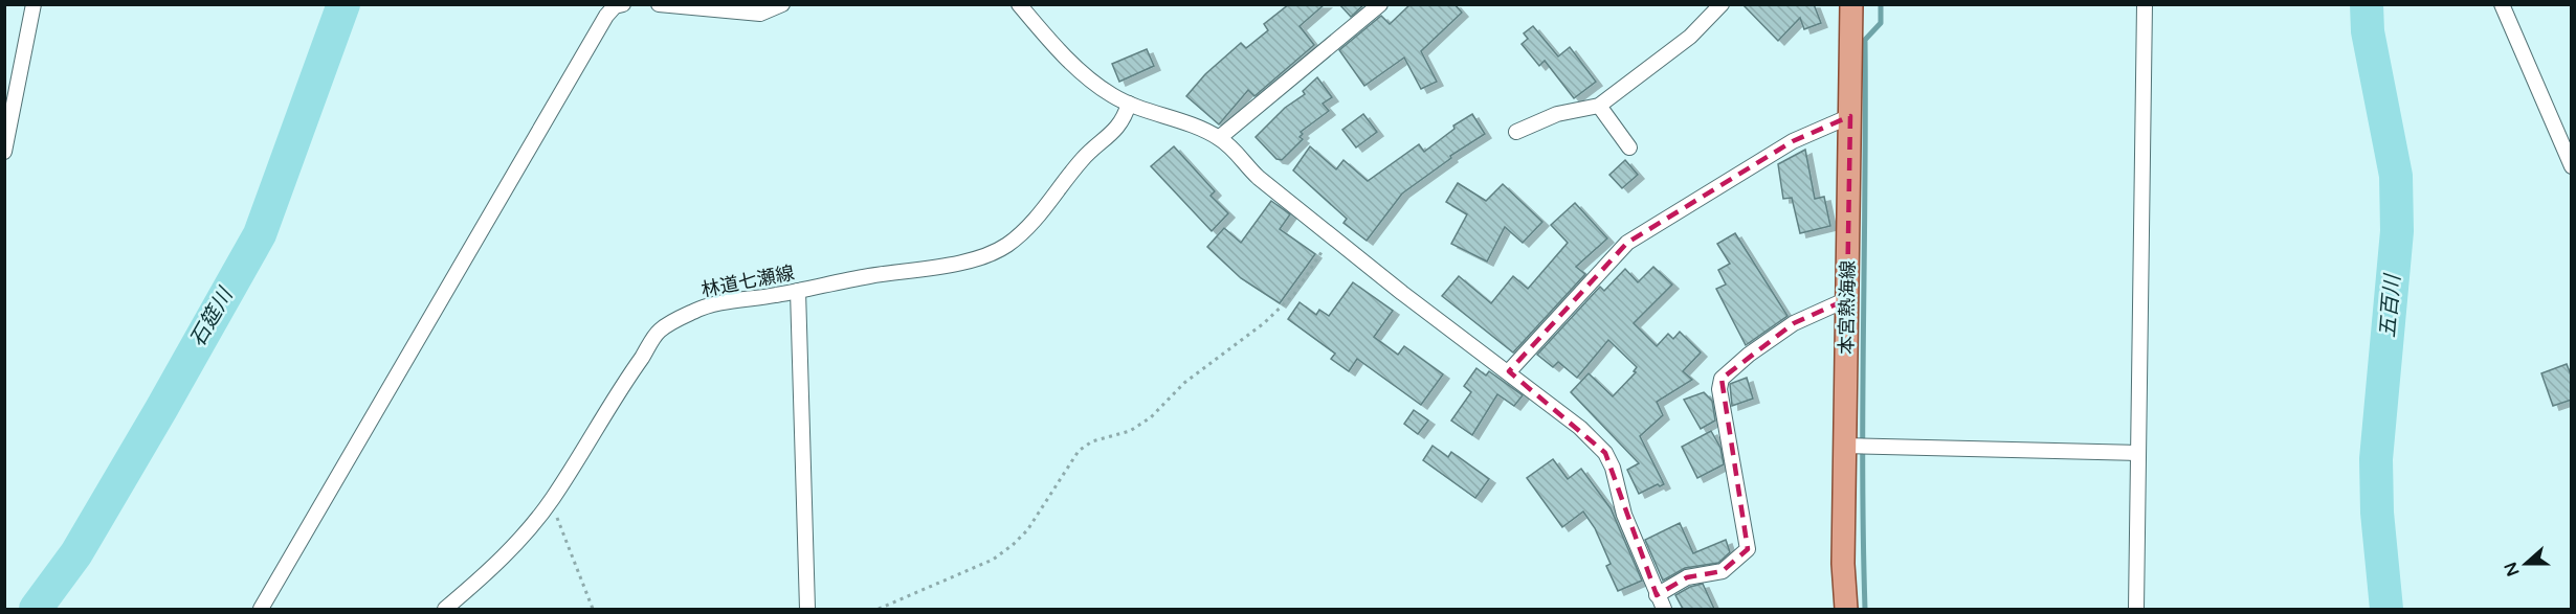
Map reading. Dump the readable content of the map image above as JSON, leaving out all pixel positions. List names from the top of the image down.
{
  "streets": {
    "main road": ["本宮熱海線"],
    "street": ["林道七瀬線"]
  },
  "water": ["五百川", "石筵川"],
  "north": "left"
}
